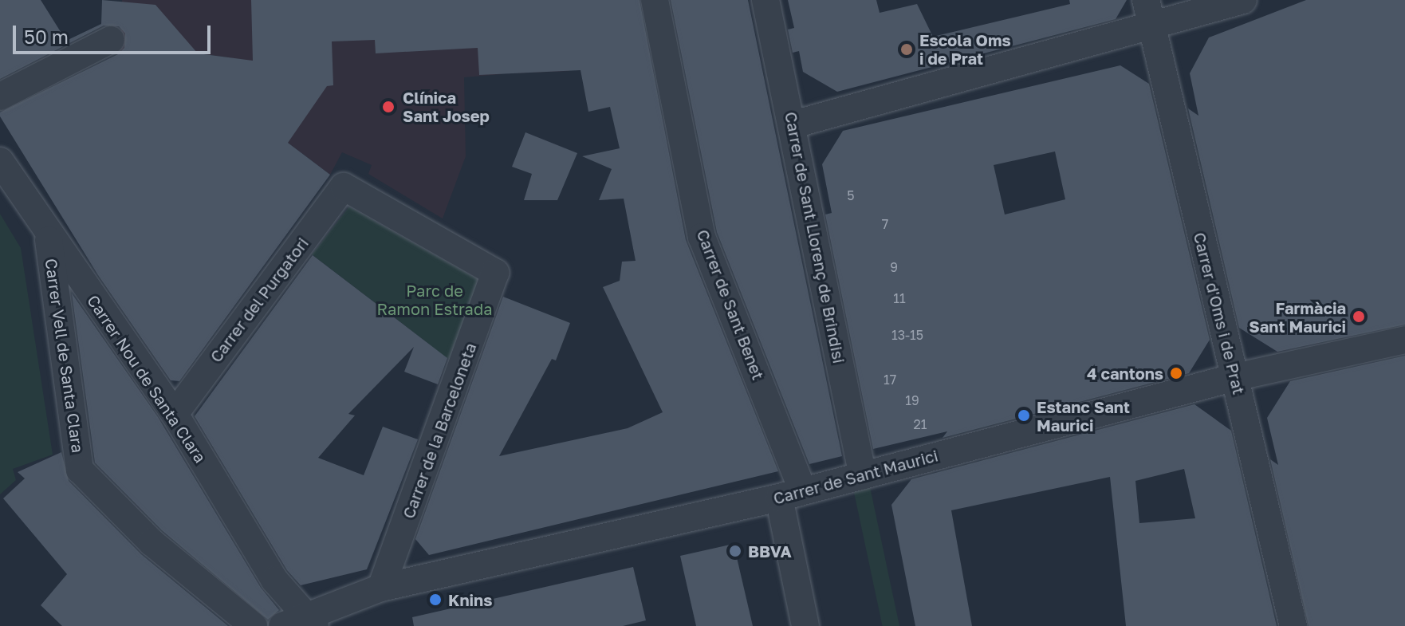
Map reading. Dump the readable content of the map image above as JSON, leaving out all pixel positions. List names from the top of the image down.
{
  "streets": {
    "street": [
      "Carrer de Sant Llorenç de Brindisi",
      "Carrer del Purgatori",
      "Carrer de Sant Benet",
      "Carrer d'Oms i de Prat",
      "Carrer Vell de Santa Clara",
      "Carrer Nou de Santa Clara",
      "Carrer de la Barceloneta",
      "Carrer de Sant Maurici"
    ]
  },
  "crossings": [
    ["Carrer de Sant Llorenç de Brindisi", "Carrer de Sant Maurici"],
    ["Carrer del Purgatori", "Carrer Nou de Santa Clara"],
    ["Carrer del Purgatori", "Carrer de la Barceloneta"],
    ["Carrer de Sant Benet", "Carrer de Sant Maurici"],
    ["Carrer d'Oms i de Prat", "Carrer de Sant Maurici"],
    ["Carrer Vell de Santa Clara", "Carrer Nou de Santa Clara"],
    ["Carrer Nou de Santa Clara", "Carrer de Sant Maurici"],
    ["Carrer de la Barceloneta", "Carrer de Sant Maurici"]
  ],
  "parks": ["Parc de Ramon Estrada"],
  "places": [
    "Escola Oms i de Prat",
    "Clínica Sant Josep",
    "Farmàcia Sant Maurici",
    "4 cantons",
    "Estanc Sant Maurici",
    "BBVA",
    "Knins"
  ],
  "house_numbers": [
    "5",
    "7",
    "9",
    "11",
    "13-15",
    "17",
    "19",
    "21"
  ],
  "scale_bar": "50 m"
}
